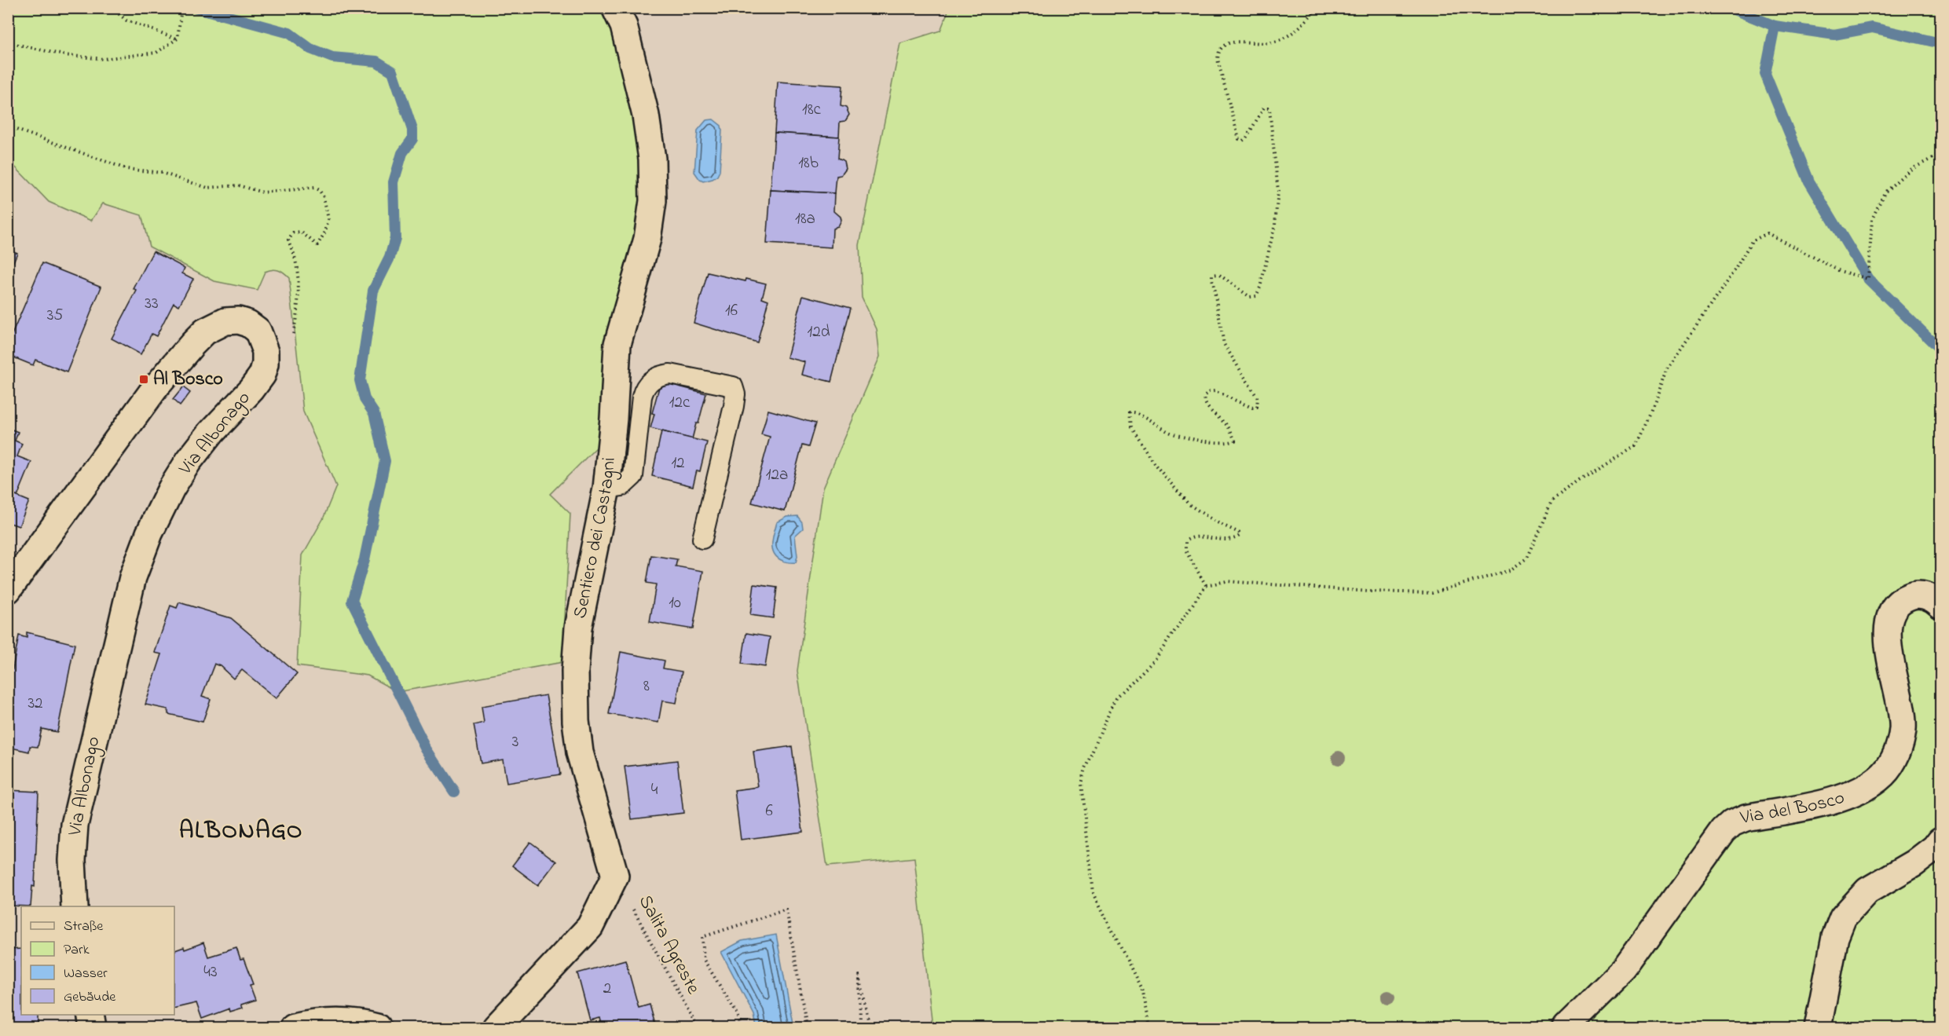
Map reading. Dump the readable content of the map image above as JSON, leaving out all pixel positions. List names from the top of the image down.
{
  "streets": {
    "street": ["Via Albonago", "Sentiero dei Castagni", "Via del Bosco"],
    "path": ["Salita Agreste"]
  },
  "crossings": [
    ["Sentiero dei Castagni", "Salita Agreste"]
  ],
  "districts": ["ALBONAGO"],
  "places": {
    "transit": ["Al Bosco"]
  },
  "house_numbers": [
    "18c",
    "18b",
    "18a",
    "33",
    "16",
    "35",
    "12d",
    "12c",
    "12",
    "12a",
    "10",
    "8",
    "32",
    "3",
    "4",
    "6",
    "43",
    "2"
  ],
  "legend": [
    "Straße",
    "Park",
    "Wasser",
    "Gebäude"
  ]
}
